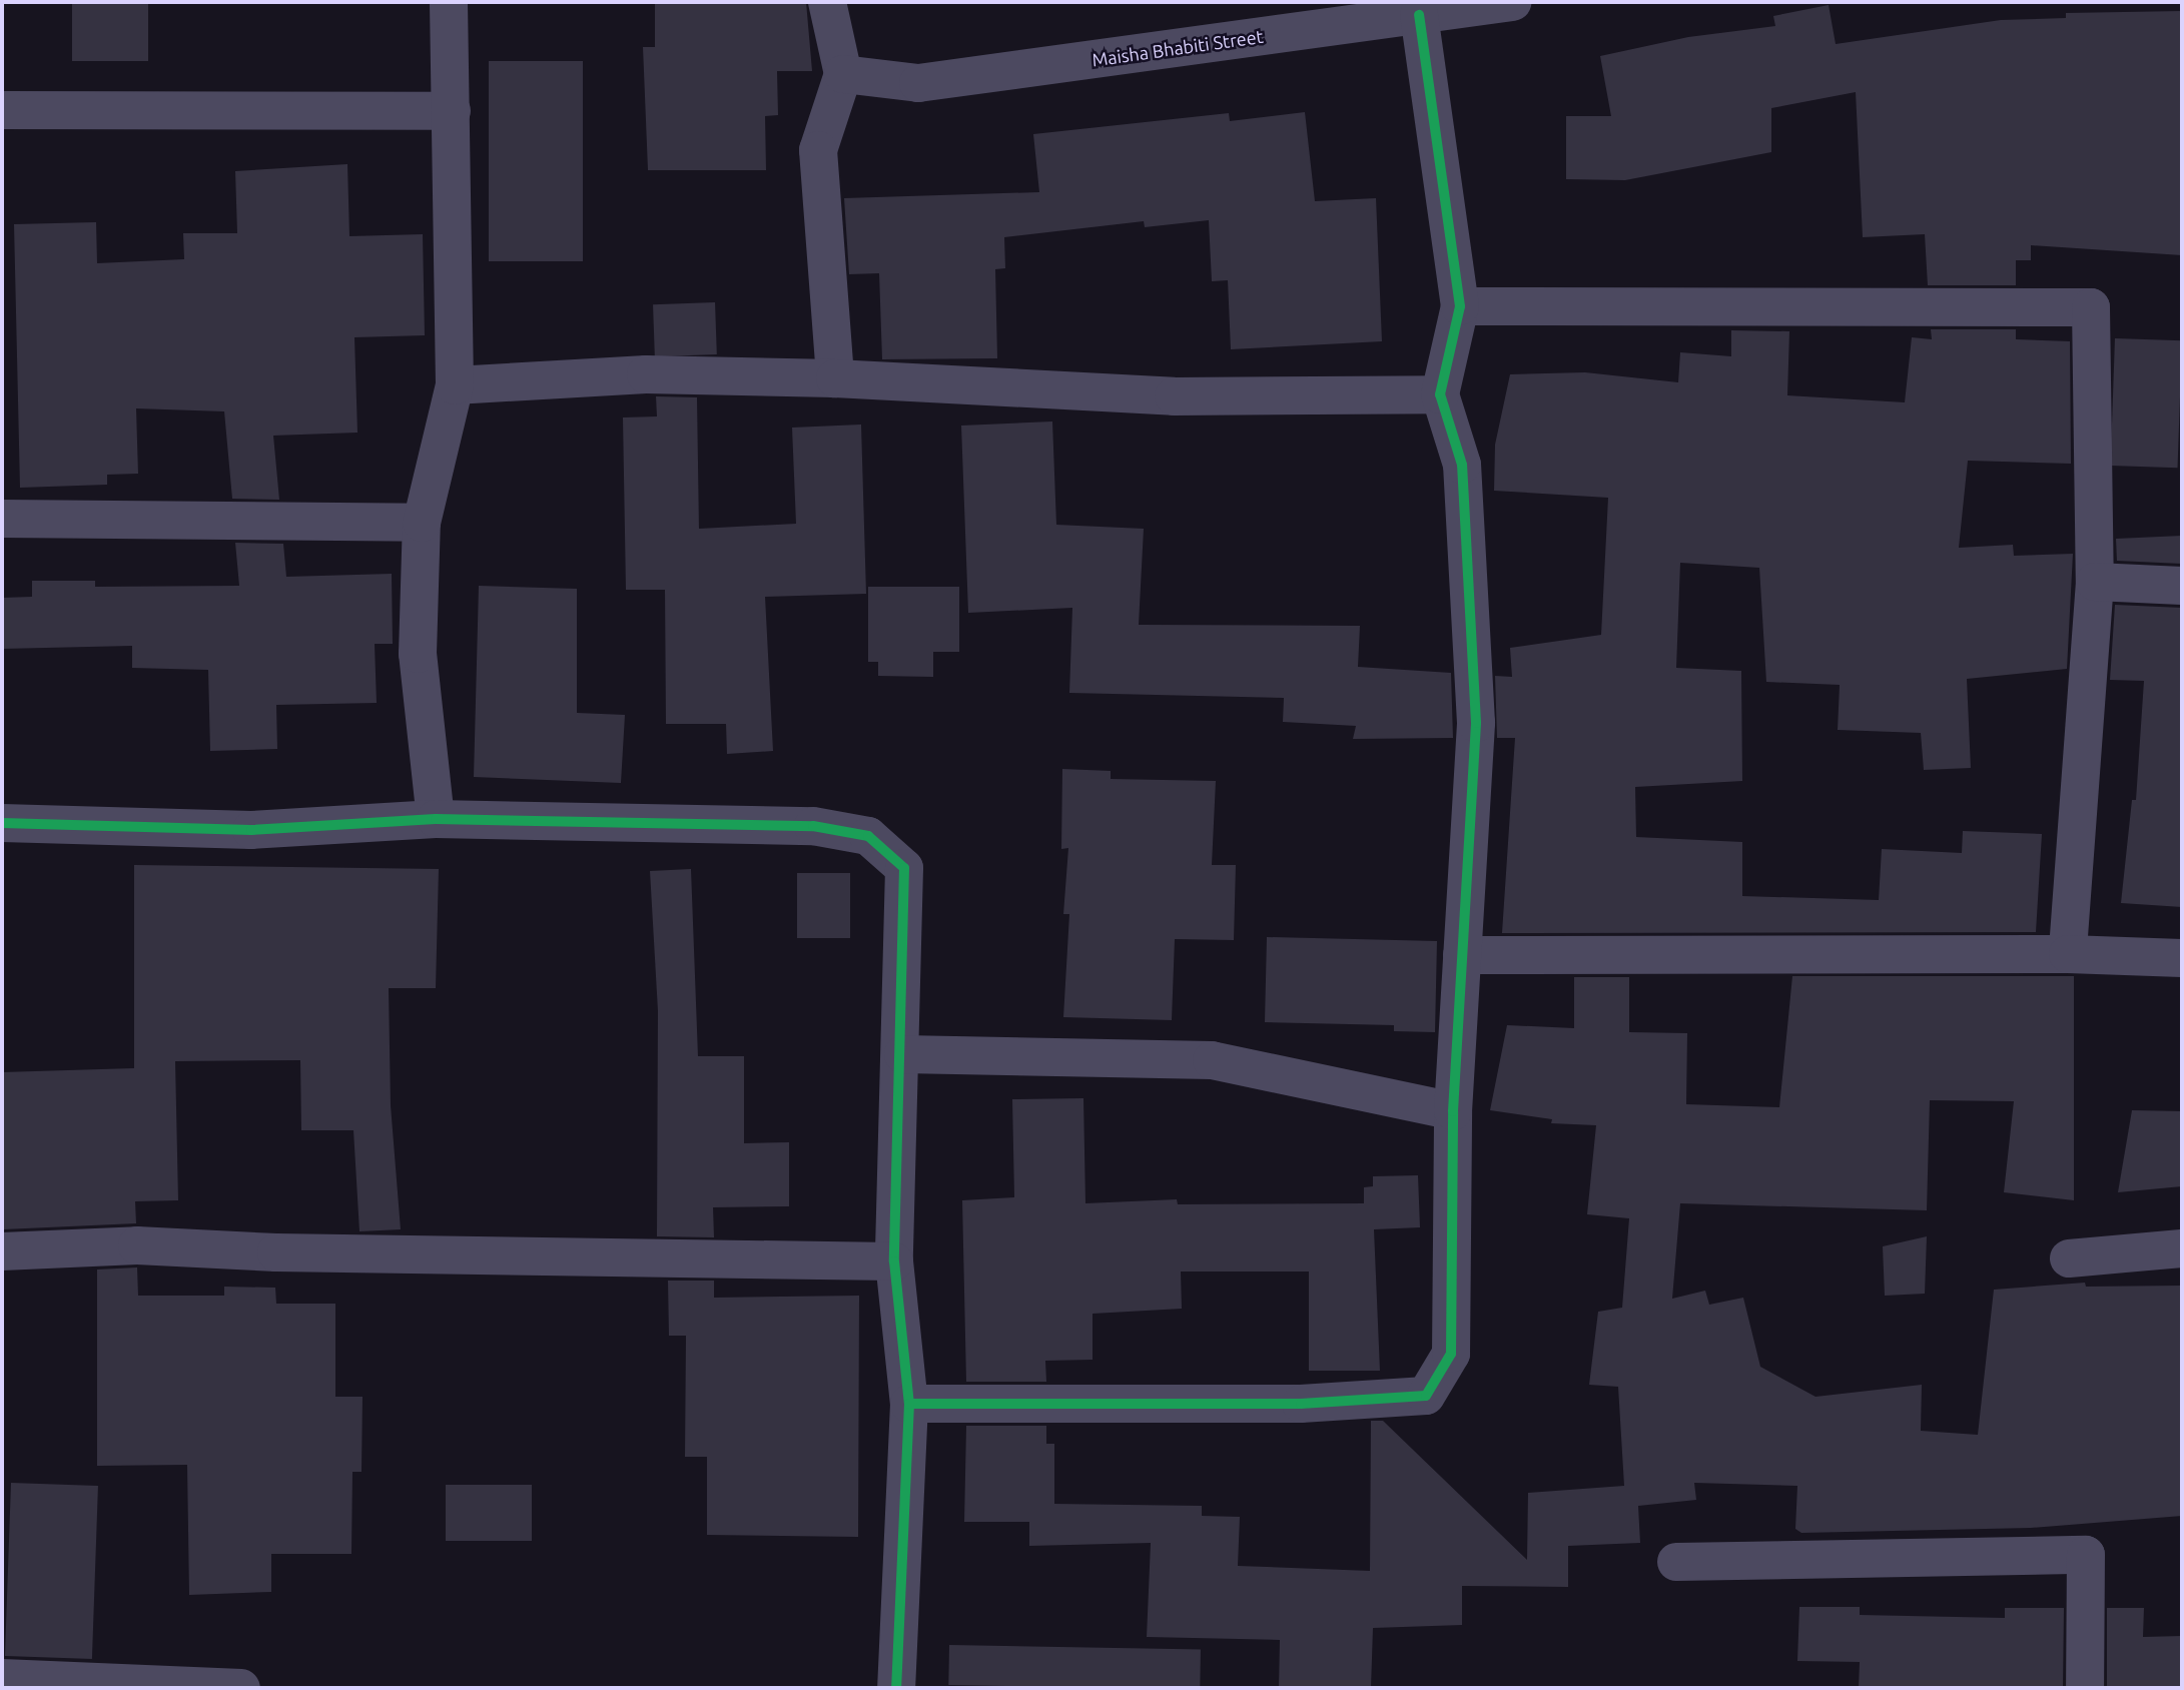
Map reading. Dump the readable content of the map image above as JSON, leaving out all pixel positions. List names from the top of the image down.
{
  "streets": {
    "street": ["Maisha Bhabiti Street"]
  }
}
